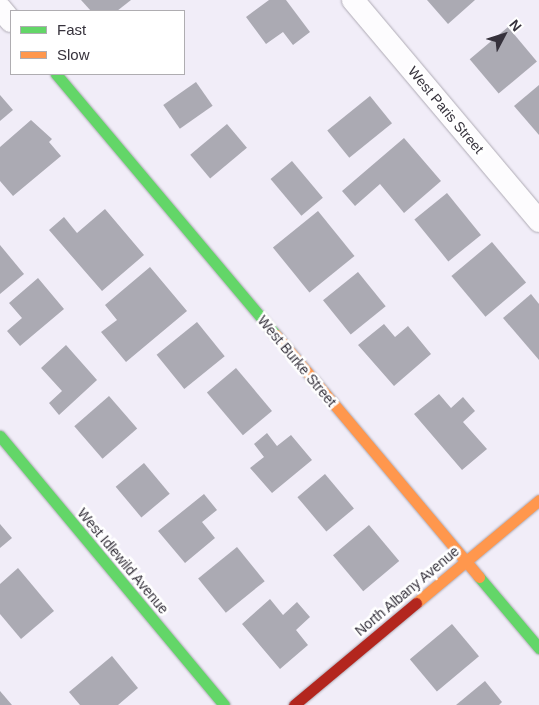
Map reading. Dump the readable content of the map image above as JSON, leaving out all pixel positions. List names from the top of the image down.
{
  "streets": {
    "street": [
      "West Paris Street",
      "West Burke Street",
      "West Idlewild Avenue",
      "North Albany Avenue"
    ]
  },
  "crossings": [
    ["West Burke Street", "North Albany Avenue"]
  ],
  "legend": ["Fast", "Slow"],
  "north": "top right"
}
